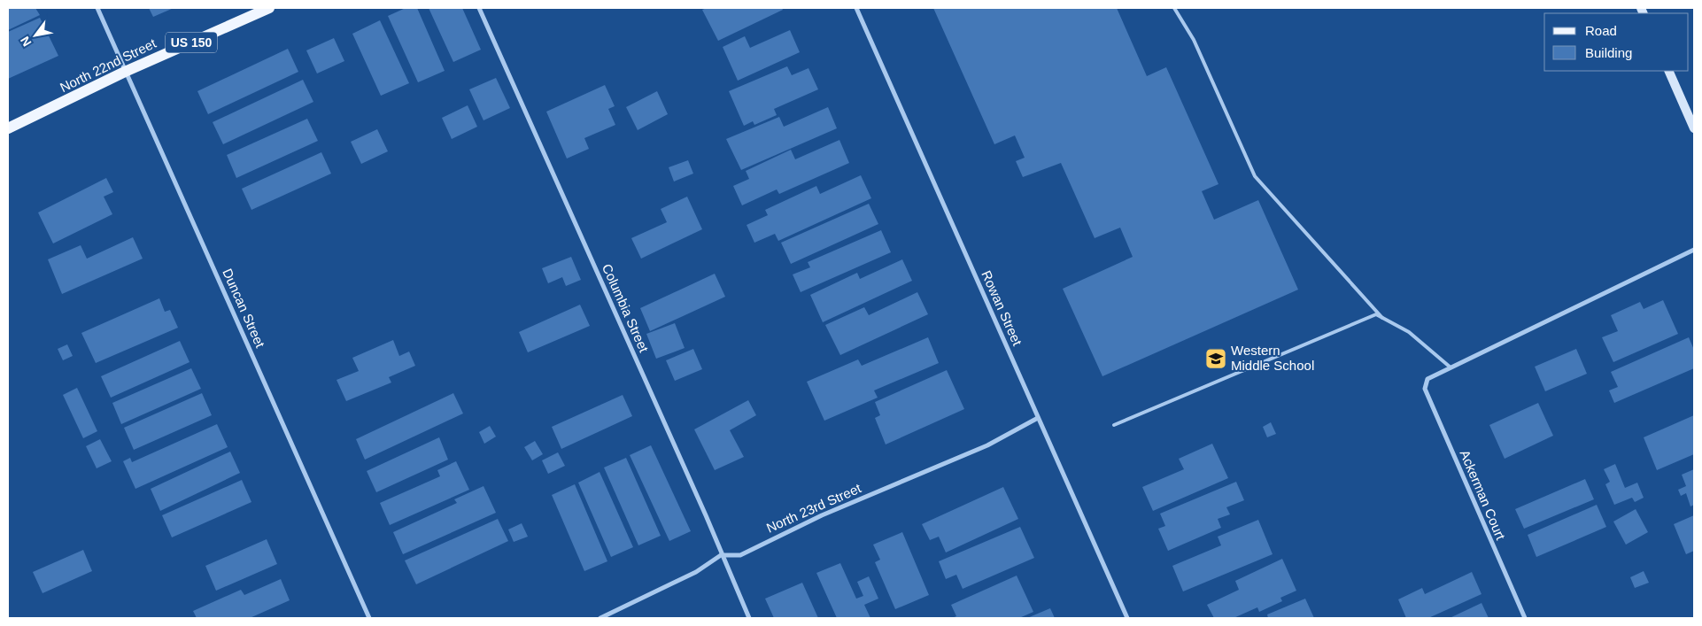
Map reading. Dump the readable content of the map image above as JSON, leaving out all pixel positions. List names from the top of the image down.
{
  "streets": {
    "main road": ["US 150", "North 22nd Street"],
    "street": [
      "Duncan Street",
      "Columbia Street",
      "Rowan Street",
      "Ackerman Court",
      "North 23rd Street"
    ]
  },
  "crossings": [
    ["North 22nd Street", "Duncan Street"],
    ["Columbia Street", "North 23rd Street"],
    ["Rowan Street", "North 23rd Street"]
  ],
  "places": {
    "school or university": ["Western Middle School"]
  },
  "legend": ["Road", "Building"],
  "north": "bottom left"
}
